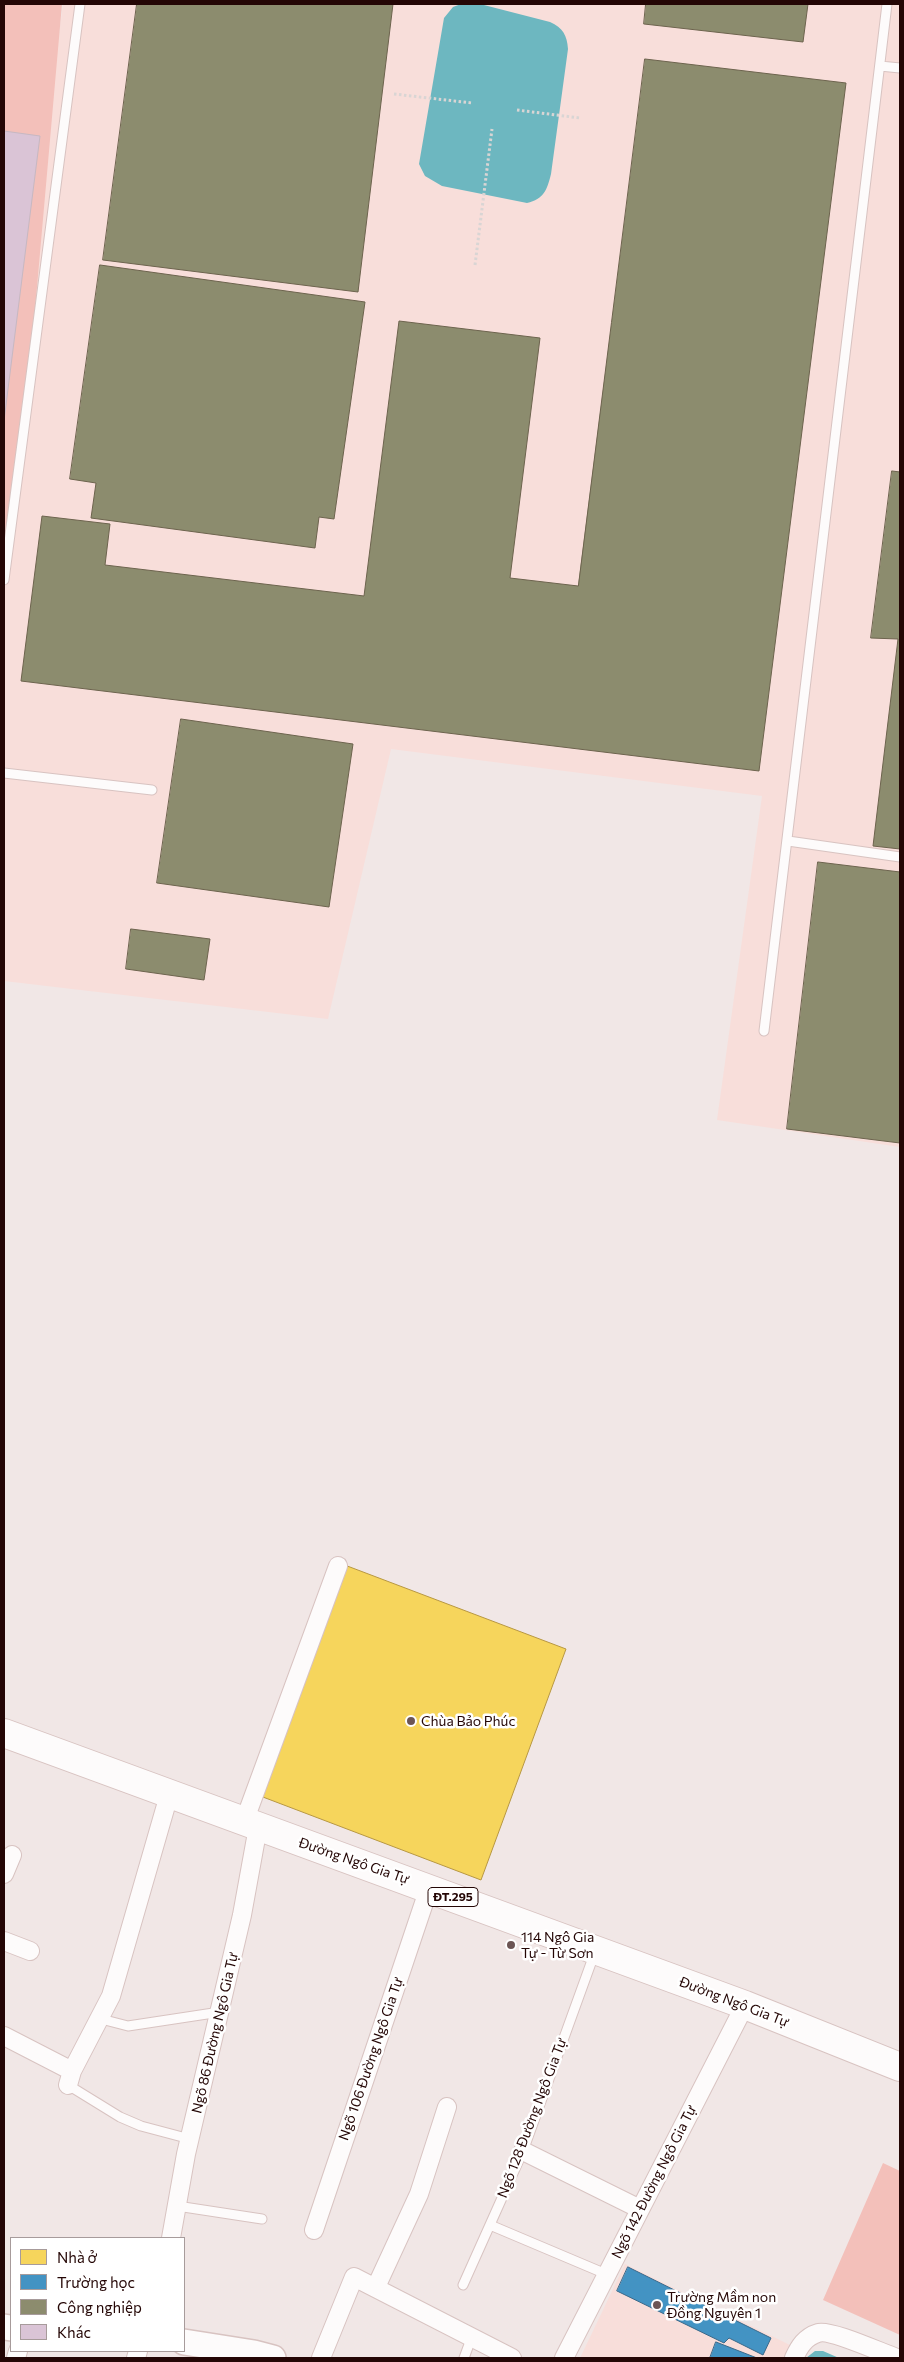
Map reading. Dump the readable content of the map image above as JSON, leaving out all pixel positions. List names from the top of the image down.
{
  "streets": {
    "main road": ["Đường Ngô Gia Tự", "ĐT.295"],
    "street": ["Ngõ 86 Đường Ngô Gia Tự", "Ngõ 106 Đường Ngô Gia Tự", "Ngõ 142 Đường Ngô Gia Tự"],
    "lane": ["Ngõ 128 Đường Ngô Gia Tự"]
  },
  "crossings": [
    ["Đường Ngô Gia Tự", "Ngõ 86 Đường Ngô Gia Tự"],
    ["Đường Ngô Gia Tự", "Ngõ 106 Đường Ngô Gia Tự"],
    ["Đường Ngô Gia Tự", "Ngõ 128 Đường Ngô Gia Tự"],
    ["Đường Ngô Gia Tự", "Ngõ 142 Đường Ngô Gia Tự"]
  ],
  "places": ["Chùa Bảo Phúc", "114 Ngô Gia Tự - Từ Sơn", "Trường Mầm non Đồng Nguyên 1"],
  "legend": [
    "Nhà ở",
    "Trường học",
    "Công nghiệp",
    "Khác"
  ]
}
